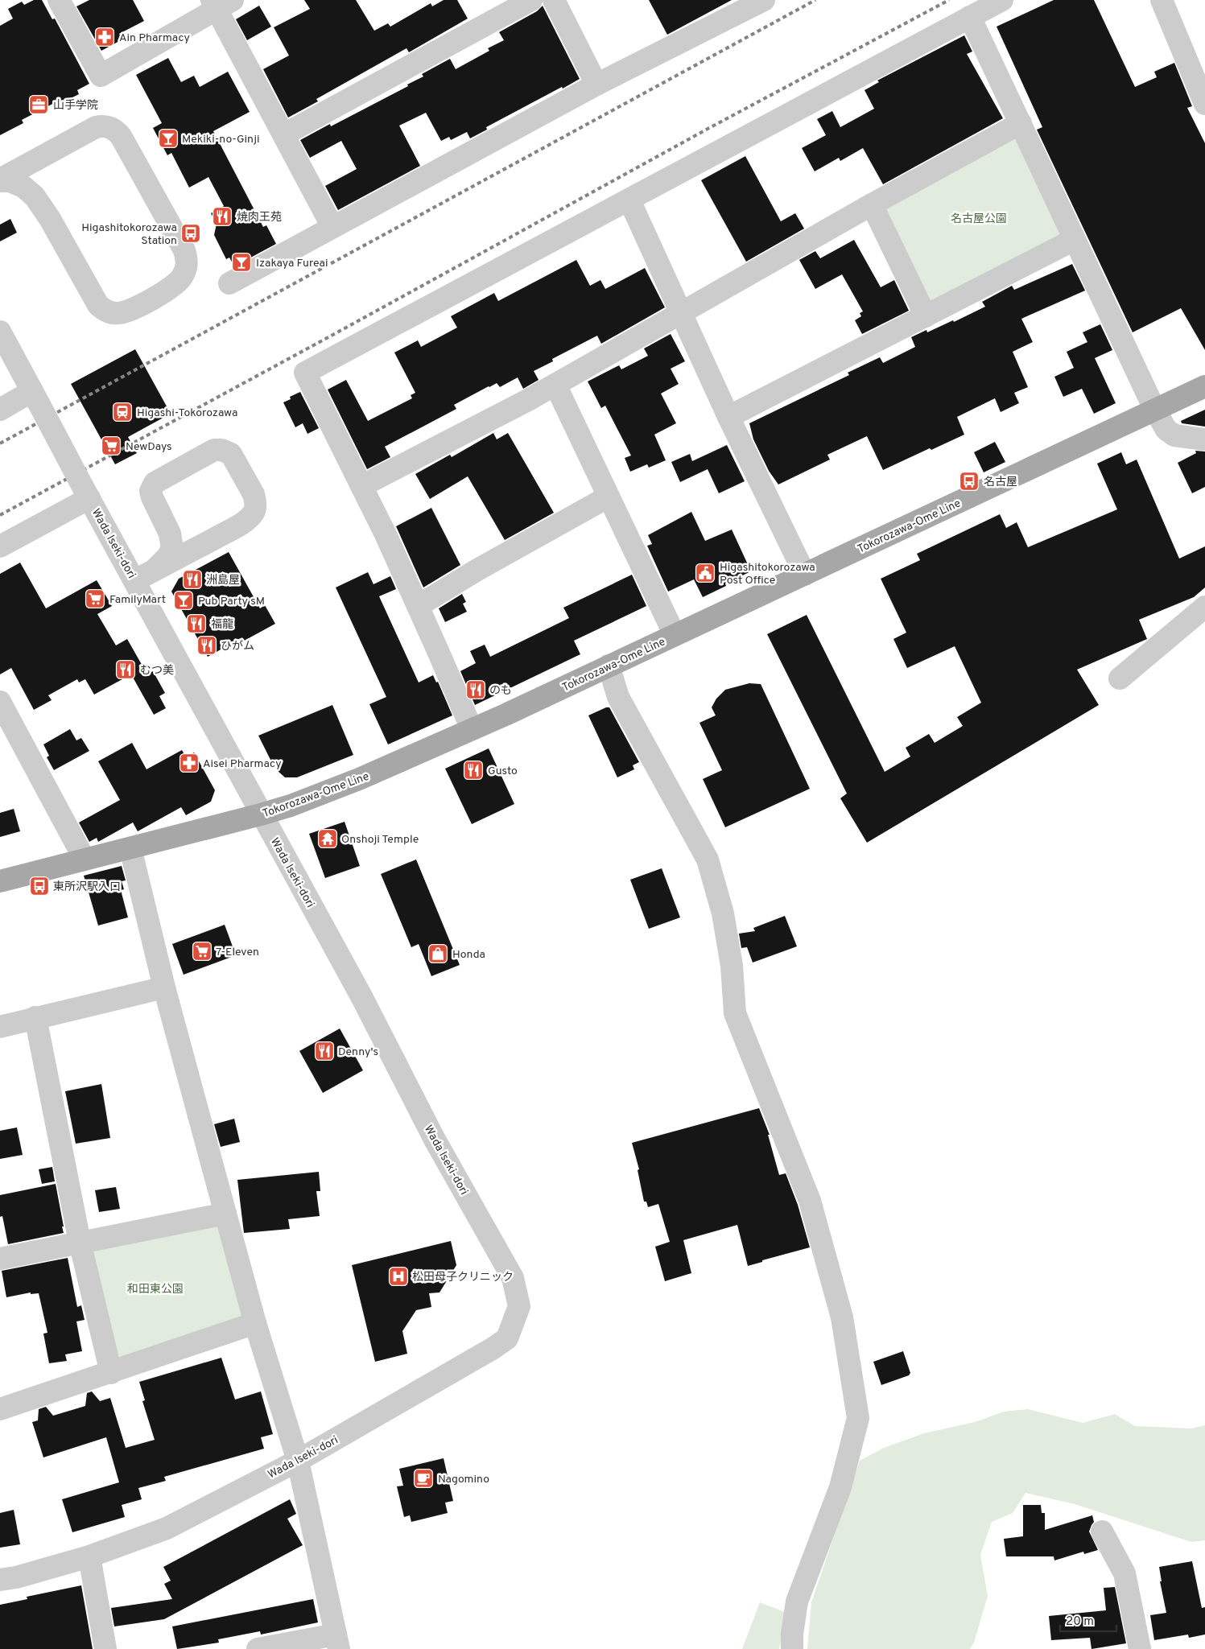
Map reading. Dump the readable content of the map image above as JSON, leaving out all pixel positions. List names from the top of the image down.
{
  "streets": {
    "main road": ["Tokorozawa-Ome Line"],
    "street": ["Wada Iseki-dori"]
  },
  "crossings": [
    ["Tokorozawa-Ome Line", "Wada Iseki-dori"]
  ],
  "parks": ["名古屋公園", "和田東公園"],
  "places": {
    "pharmacy": ["Ain Pharmacy", "Aisei Pharmacy"],
    "office": ["山手学院"],
    "bar": ["Mekiki-no-Ginji", "Izakaya Fureai", "Pub Party sM"],
    "restaurant": [
      "焼肉王苑",
      "洲島屋",
      "福龍",
      "ひがム",
      "むつ美",
      "のも",
      "Gusto",
      "Denny's"
    ],
    "bus stop": ["Higashitokorozawa Station", "名古屋", "東所沢駅入口"],
    "station": ["Higashi-Tokorozawa"],
    "supermarket": ["NewDays", "FamilyMart", "7-Eleven"],
    "public building": ["Higashitokorozawa Post Office"],
    "temple": ["Onshoji Temple"],
    "shop": ["Honda"],
    "hospital": ["松田母子クリニック"],
    "cafe": ["Nagomino"]
  },
  "scale_bar": "20 m"
}
